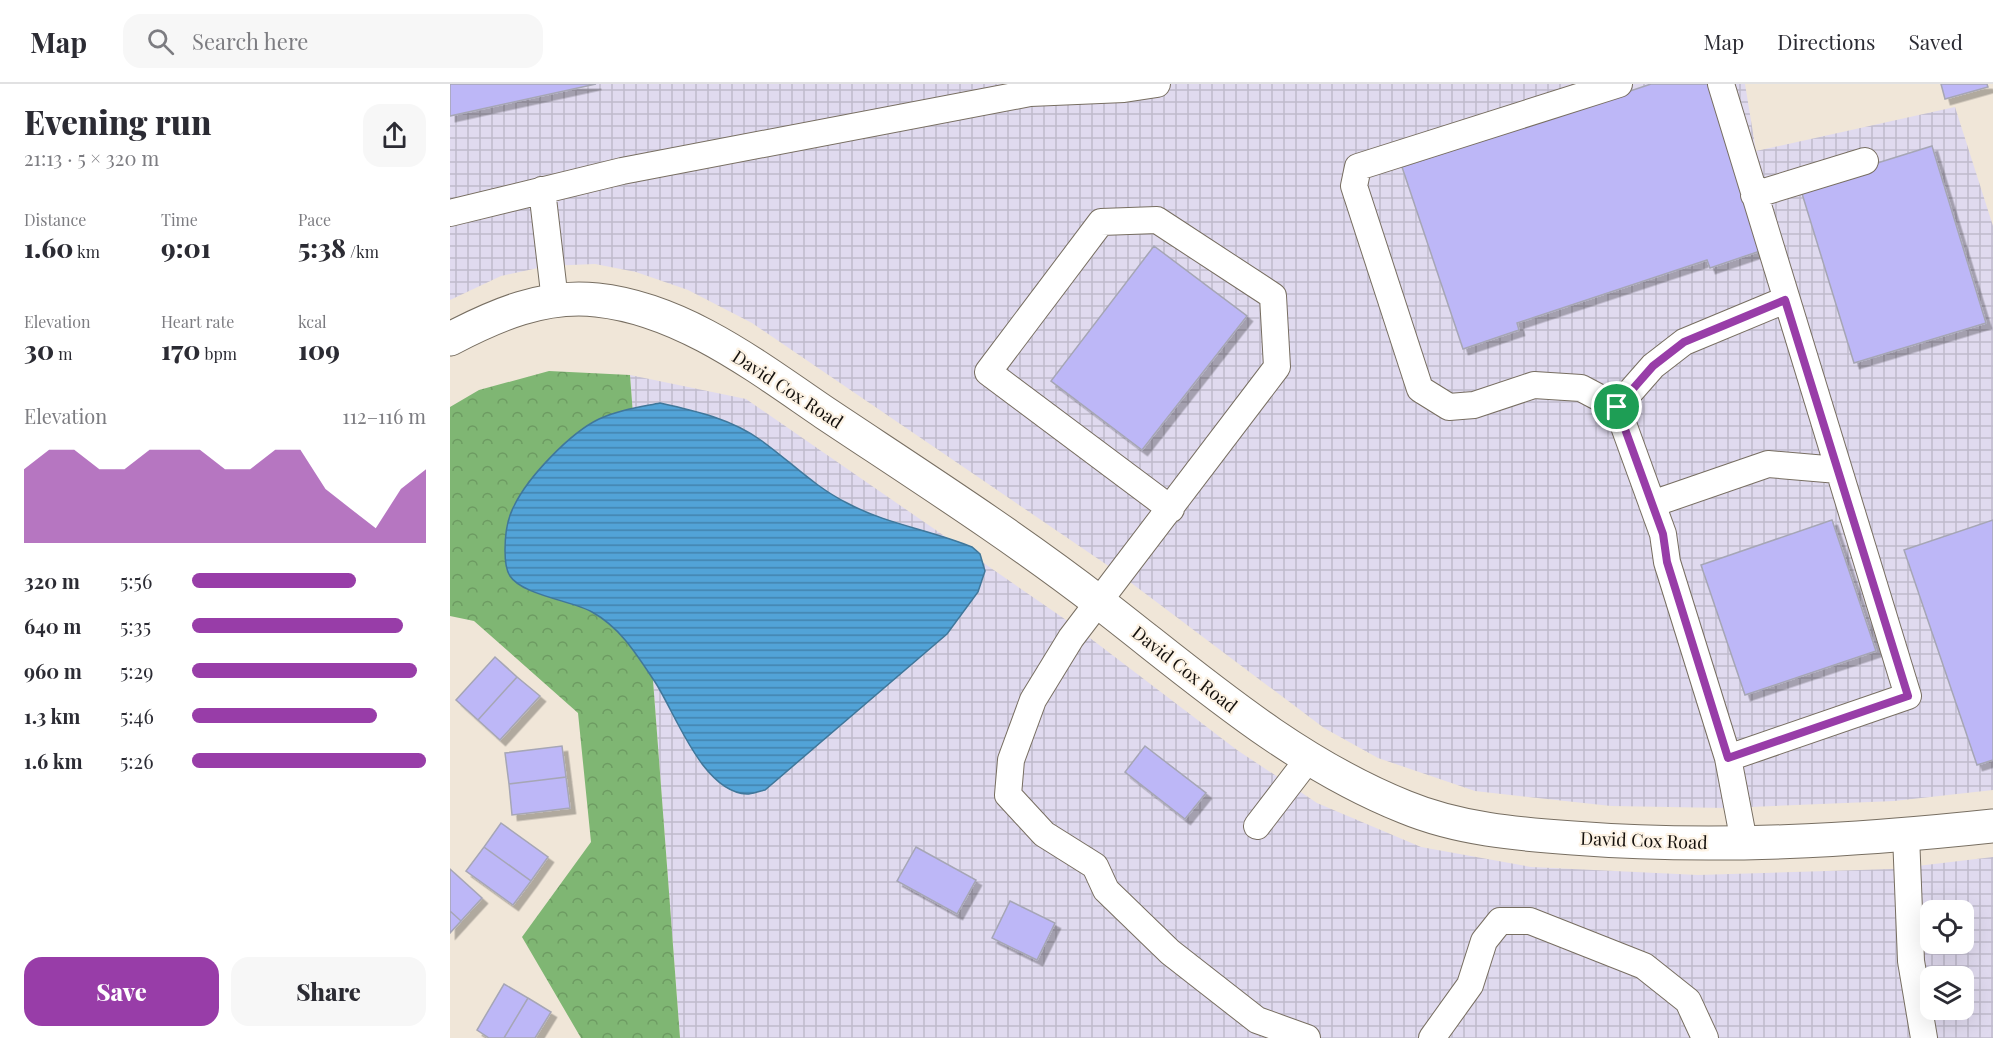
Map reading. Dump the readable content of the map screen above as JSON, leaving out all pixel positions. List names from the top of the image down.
{
  "streets": {
    "main road": ["David Cox Road"]
  },
  "page": {
    "header": "Map",
    "search": "Search here",
    "nav": ["Map", "Directions", "Saved"],
    "heading": ["Evening run", "21:13 · 5 × 320 m"],
    "stats": [
      ["Distance", "1.60 km"],
      ["Time", "9:01"],
      ["Pace", "5:38 /km"],
      ["Elevation", "30 m"],
      ["Heart rate", "170 bpm"],
      ["kcal", "109"]
    ],
    "chart": ["Elevation", "112–116 m"],
    "list": [
      {
        "name": "320 m",
        "note": "5:56"
      },
      {
        "name": "640 m",
        "note": "5:35"
      },
      {
        "name": "960 m",
        "note": "5:29"
      },
      {
        "name": "1.3 km",
        "note": "5:46"
      },
      {
        "name": "1.6 km",
        "note": "5:26"
      }
    ],
    "buttons": ["Save", "Share"]
  }
}
